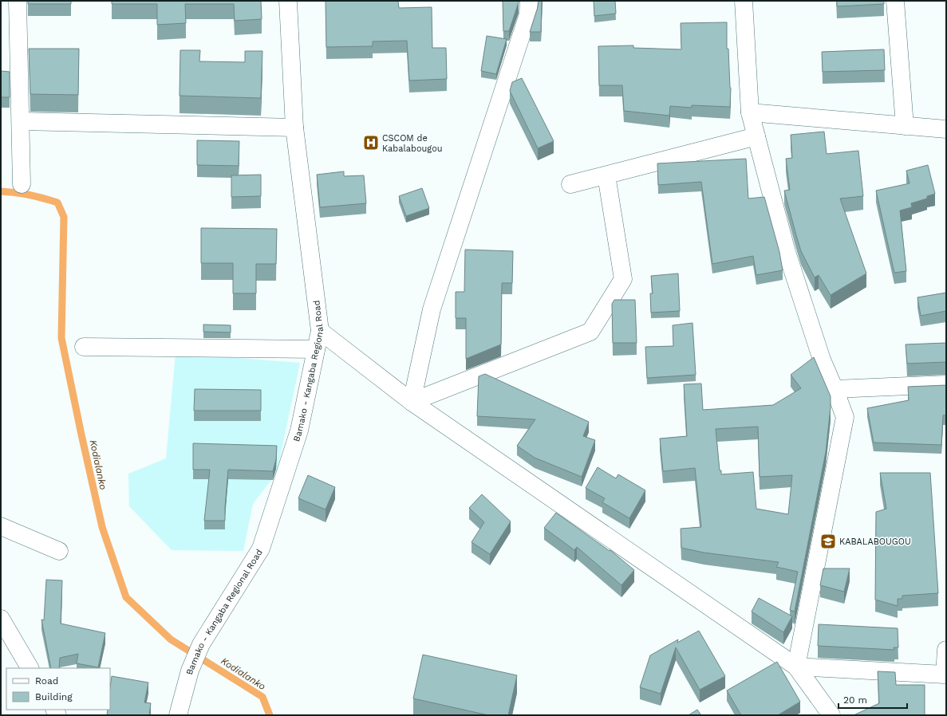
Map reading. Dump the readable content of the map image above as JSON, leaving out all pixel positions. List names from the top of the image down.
{
  "streets": {
    "street": ["Bamako - Kangaba Regional Road"]
  },
  "water": ["Kodialanko"],
  "places": {
    "hospital": ["CSCOM de Kabalabougou"],
    "school or university": ["KABALABOUGOU"]
  },
  "legend": ["Road", "Building"],
  "scale_bar": "20 m"
}
